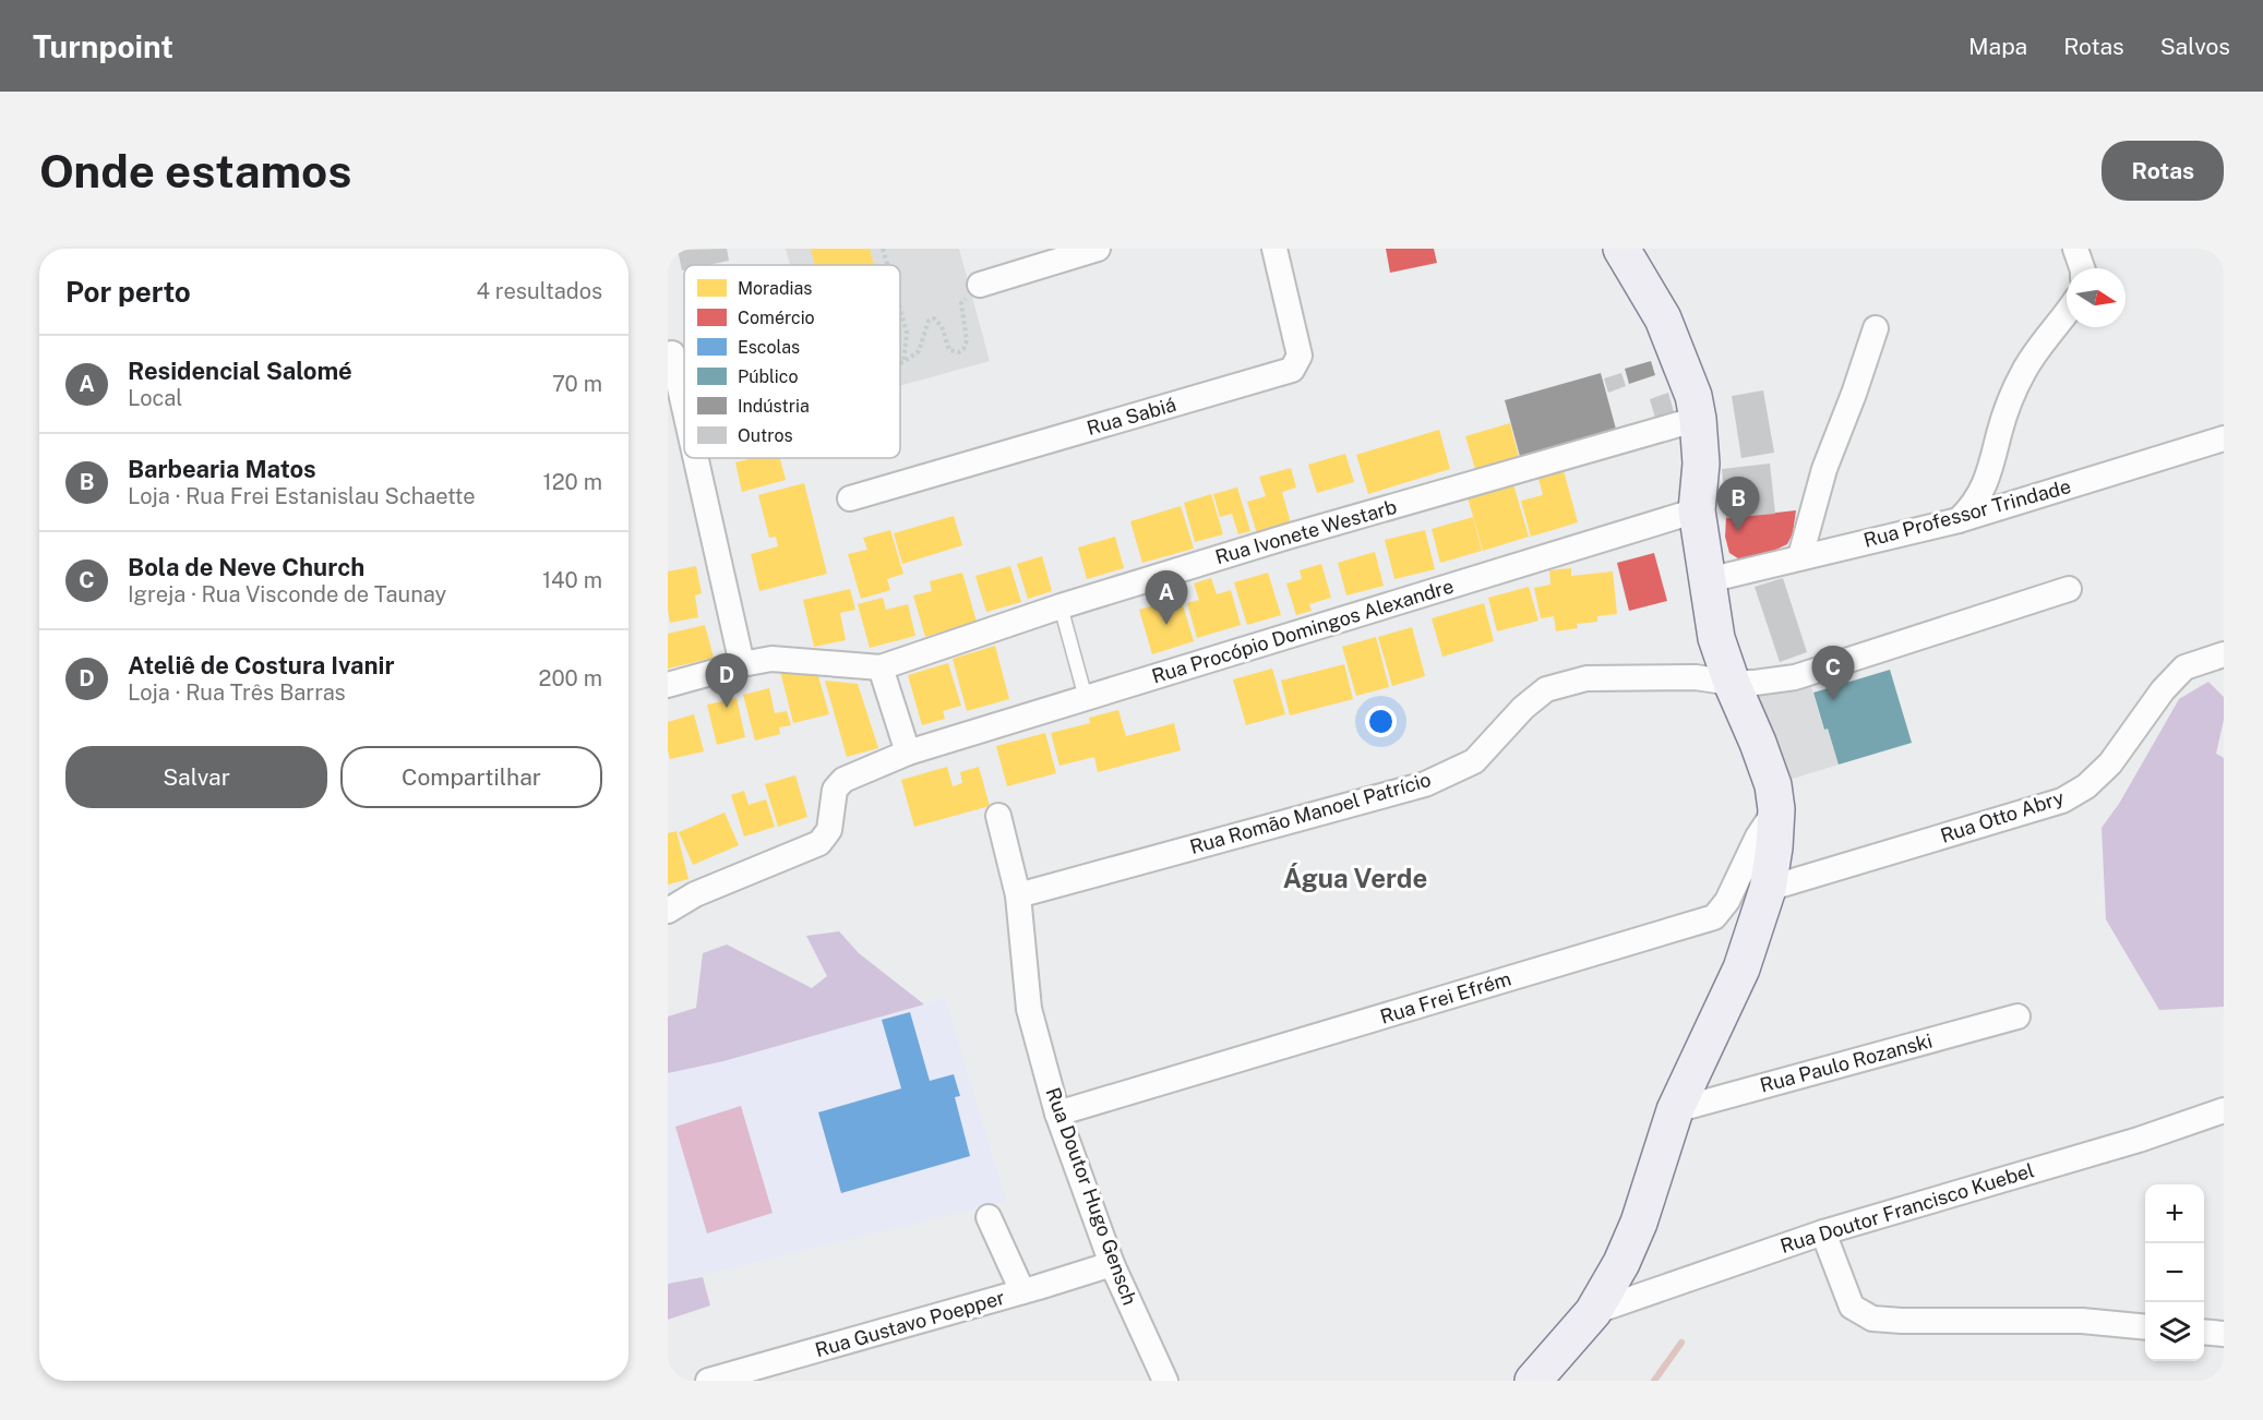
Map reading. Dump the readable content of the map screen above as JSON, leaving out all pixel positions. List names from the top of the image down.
{
  "streets": {
    "street": [
      "Rua Sabiá",
      "Rua Professor Trindade",
      "Rua Ivonete Westarb",
      "Rua Procópio Domingos Alexandre",
      "Rua Romão Manoel Patrício",
      "Rua Otto Abry",
      "Rua Frei Efrém",
      "Rua Paulo Rozanski",
      "Rua Doutor Hugo Gensch",
      "Rua Doutor Francisco Kuebel",
      "Rua Gustavo Poepper"
    ]
  },
  "crossings": [
    ["Rua Romão Manoel Patrício", "Rua Doutor Hugo Gensch"],
    ["Rua Frei Efrém", "Rua Doutor Hugo Gensch"],
    ["Rua Doutor Hugo Gensch", "Rua Gustavo Poepper"]
  ],
  "districts": ["Água Verde"],
  "legend": [
    "Moradias",
    "Comércio",
    "Escolas",
    "Público",
    "Indústria",
    "Outros"
  ],
  "north": "right",
  "page": {
    "header": "Turnpoint",
    "nav": ["Mapa", "Rotas", "Salvos"],
    "buttons": [
      "Rotas",
      ["Salvar", "Compartilhar"]
    ],
    "title": "Onde estamos",
    "heading": ["Por perto", "4 resultados"],
    "list": [
      {
        "mark": "A",
        "name": "Residencial Salomé",
        "note": "Local",
        "value": "70 m"
      },
      {
        "mark": "B",
        "name": "Barbearia Matos",
        "note": "Loja · Rua Frei Estanislau Schaette",
        "value": "120 m"
      },
      {
        "mark": "C",
        "name": "Bola de Neve Church",
        "note": "Igreja · Rua Visconde de Taunay",
        "value": "140 m"
      },
      {
        "mark": "D",
        "name": "Ateliê de Costura Ivanir",
        "note": "Loja · Rua Três Barras",
        "value": "200 m"
      }
    ],
    "pins": [
      "B",
      "A",
      "C",
      "D"
    ],
    "map_buttons": ["+", "−"]
  }
}
